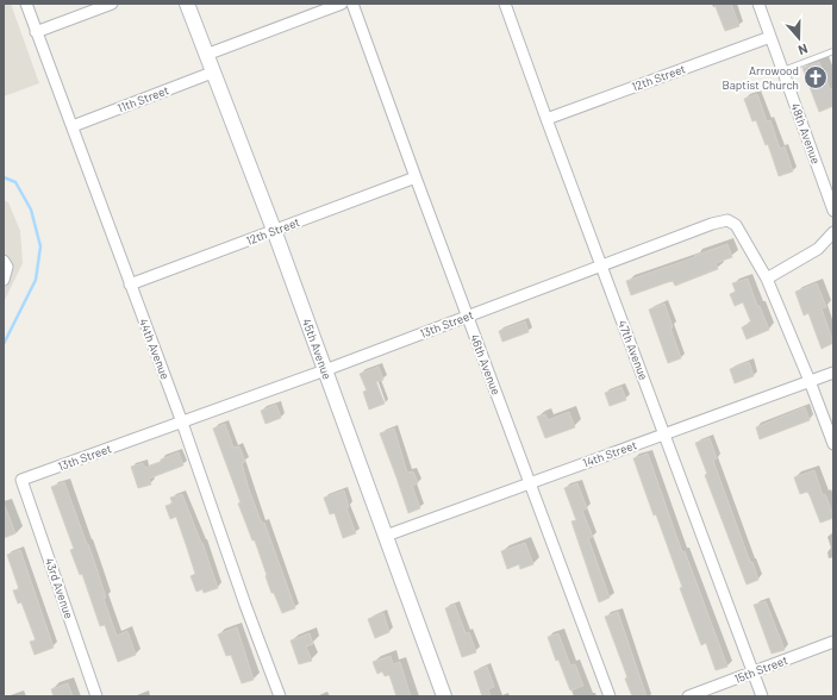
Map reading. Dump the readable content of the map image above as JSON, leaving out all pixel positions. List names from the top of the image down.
{
  "streets": {
    "street": [
      "12th Street",
      "11th Street",
      "48th Avenue",
      "13th Street",
      "44th Avenue",
      "45th Avenue",
      "47th Avenue",
      "46th Avenue",
      "14th Street",
      "43rd Avenue",
      "15th Street"
    ]
  },
  "crossings": [
    ["12th Street", "48th Avenue"],
    ["12th Street", "44th Avenue"],
    ["12th Street", "45th Avenue"],
    ["12th Street", "47th Avenue"],
    ["12th Street", "46th Avenue"],
    ["11th Street", "44th Avenue"],
    ["11th Street", "45th Avenue"],
    ["13th Street", "44th Avenue"],
    ["13th Street", "45th Avenue"],
    ["13th Street", "47th Avenue"],
    ["13th Street", "46th Avenue"],
    ["13th Street", "43rd Avenue"],
    ["45th Avenue", "14th Street"],
    ["47th Avenue", "14th Street"],
    ["47th Avenue", "15th Street"],
    ["46th Avenue", "14th Street"]
  ],
  "places": {
    "church": ["Arrowood Baptist Church"]
  },
  "north": "bottom"
}
